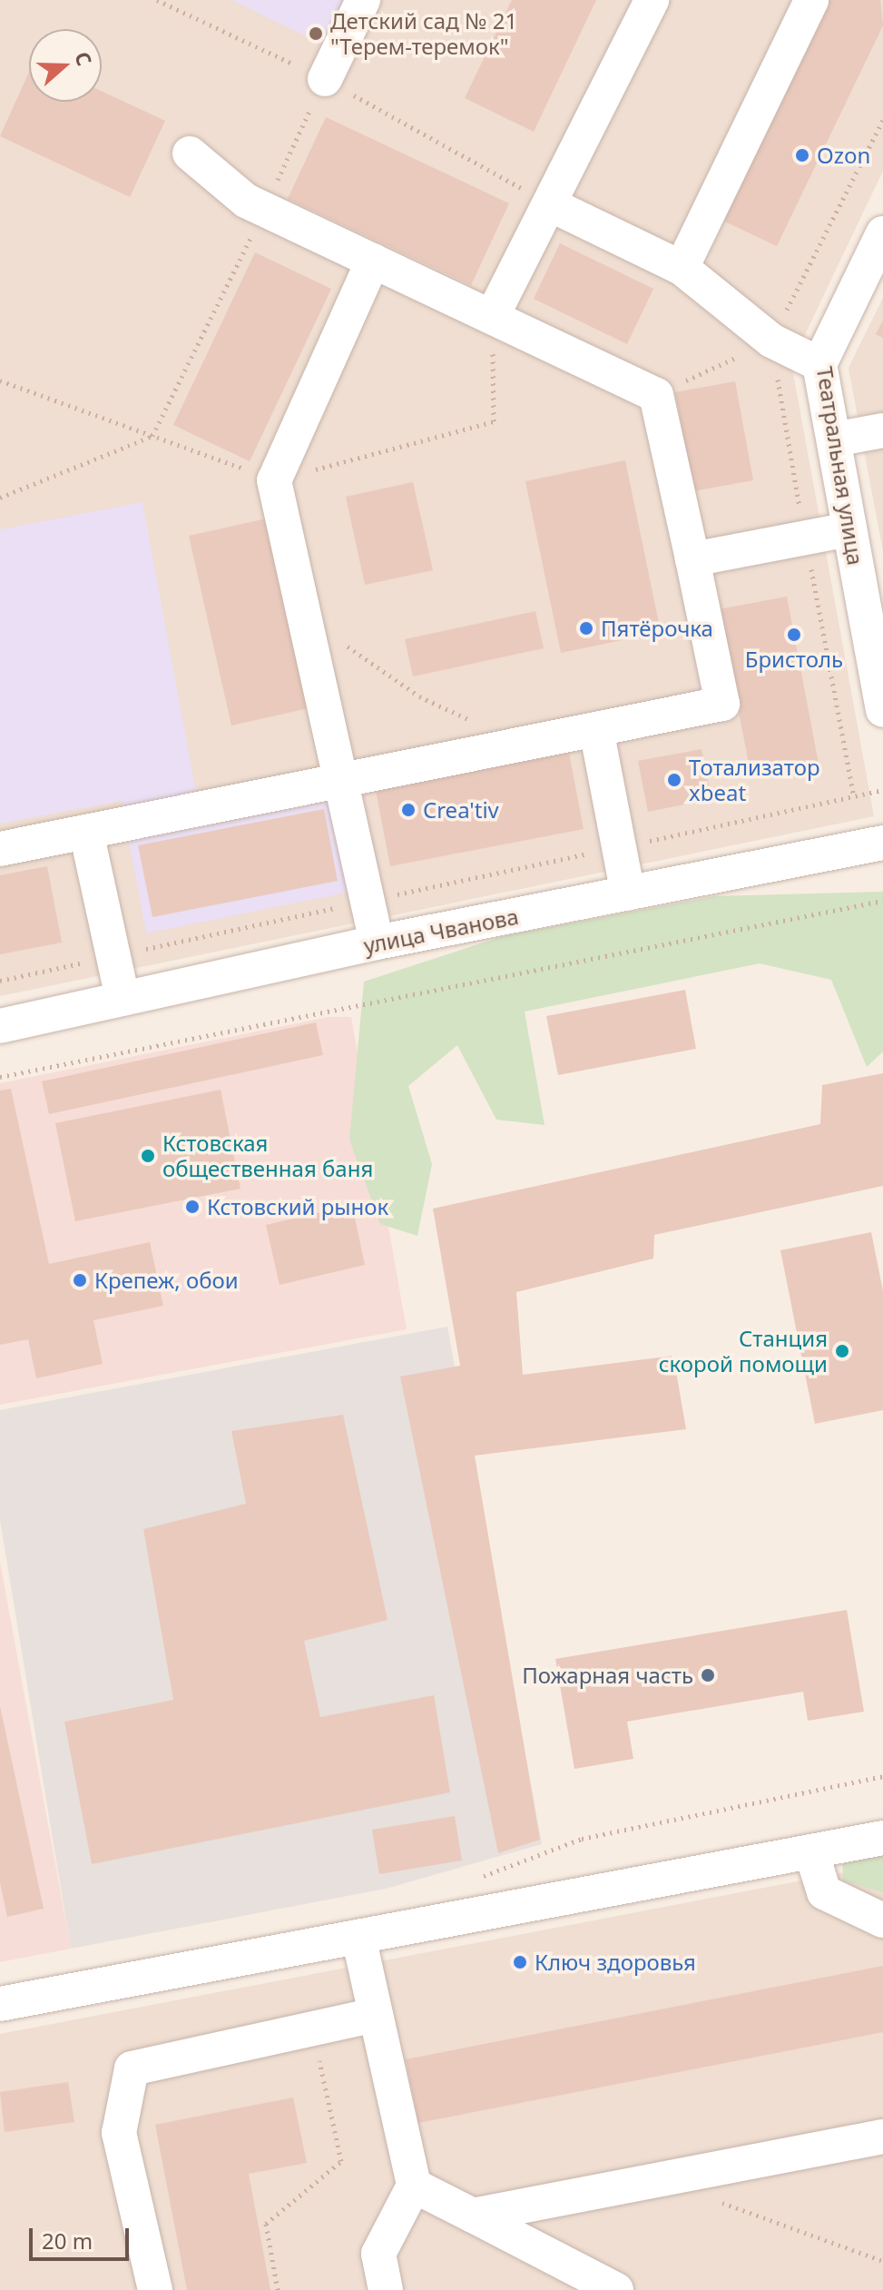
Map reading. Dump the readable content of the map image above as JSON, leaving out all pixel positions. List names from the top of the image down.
{
  "streets": {
    "street": ["Театральная улица", "улица Чванова"]
  },
  "places": [
    "Детский сад № 21 \"Терем-теремок\"",
    "Ozon",
    "Пятёрочка",
    "Бристоль",
    "Тотализатор xbeat",
    "Crea'tiv",
    "Кстовская общественная баня",
    "Кстовский рынок",
    "Крепеж, обои",
    "Станция скорой помощи",
    "Пожарная часть",
    "Ключ здоровья"
  ],
  "scale_bar": "20 m",
  "north": "right"
}
